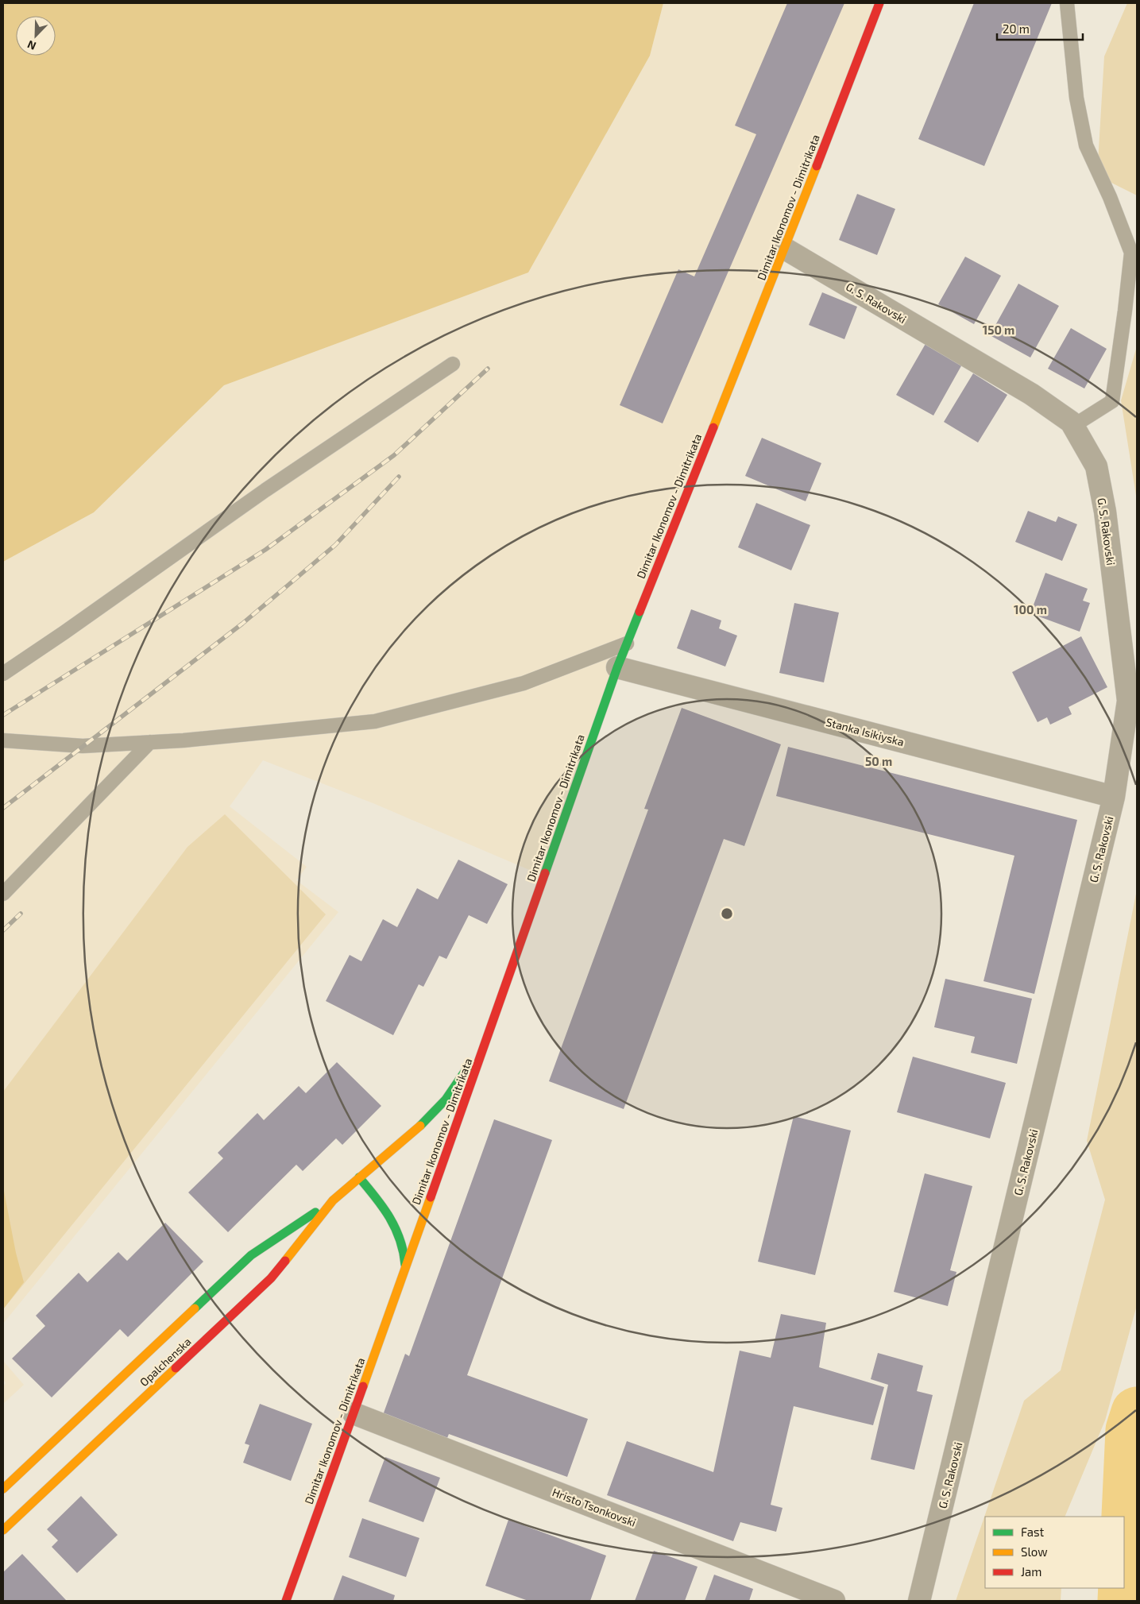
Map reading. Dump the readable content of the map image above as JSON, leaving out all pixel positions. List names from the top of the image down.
{
  "streets": {
    "street": [
      "Dimitar Ikonomov - Dimitrikata",
      "G. S. Rakovski",
      "Stanka Isikiyska",
      "Opalchenska",
      "Hristo Tsonkovski"
    ]
  },
  "crossings": [
    ["Dimitar Ikonomov - Dimitrikata", "G. S. Rakovski"],
    ["Dimitar Ikonomov - Dimitrikata", "Stanka Isikiyska"],
    ["Dimitar Ikonomov - Dimitrikata", "Opalchenska"],
    ["Dimitar Ikonomov - Dimitrikata", "Hristo Tsonkovski"],
    ["G. S. Rakovski", "Stanka Isikiyska"]
  ],
  "legend": ["Fast", "Slow", "Jam"],
  "scale_bar": "20 m",
  "north": "bottom left",
  "rings": ["150 m", "100 m", "50 m"]
}
